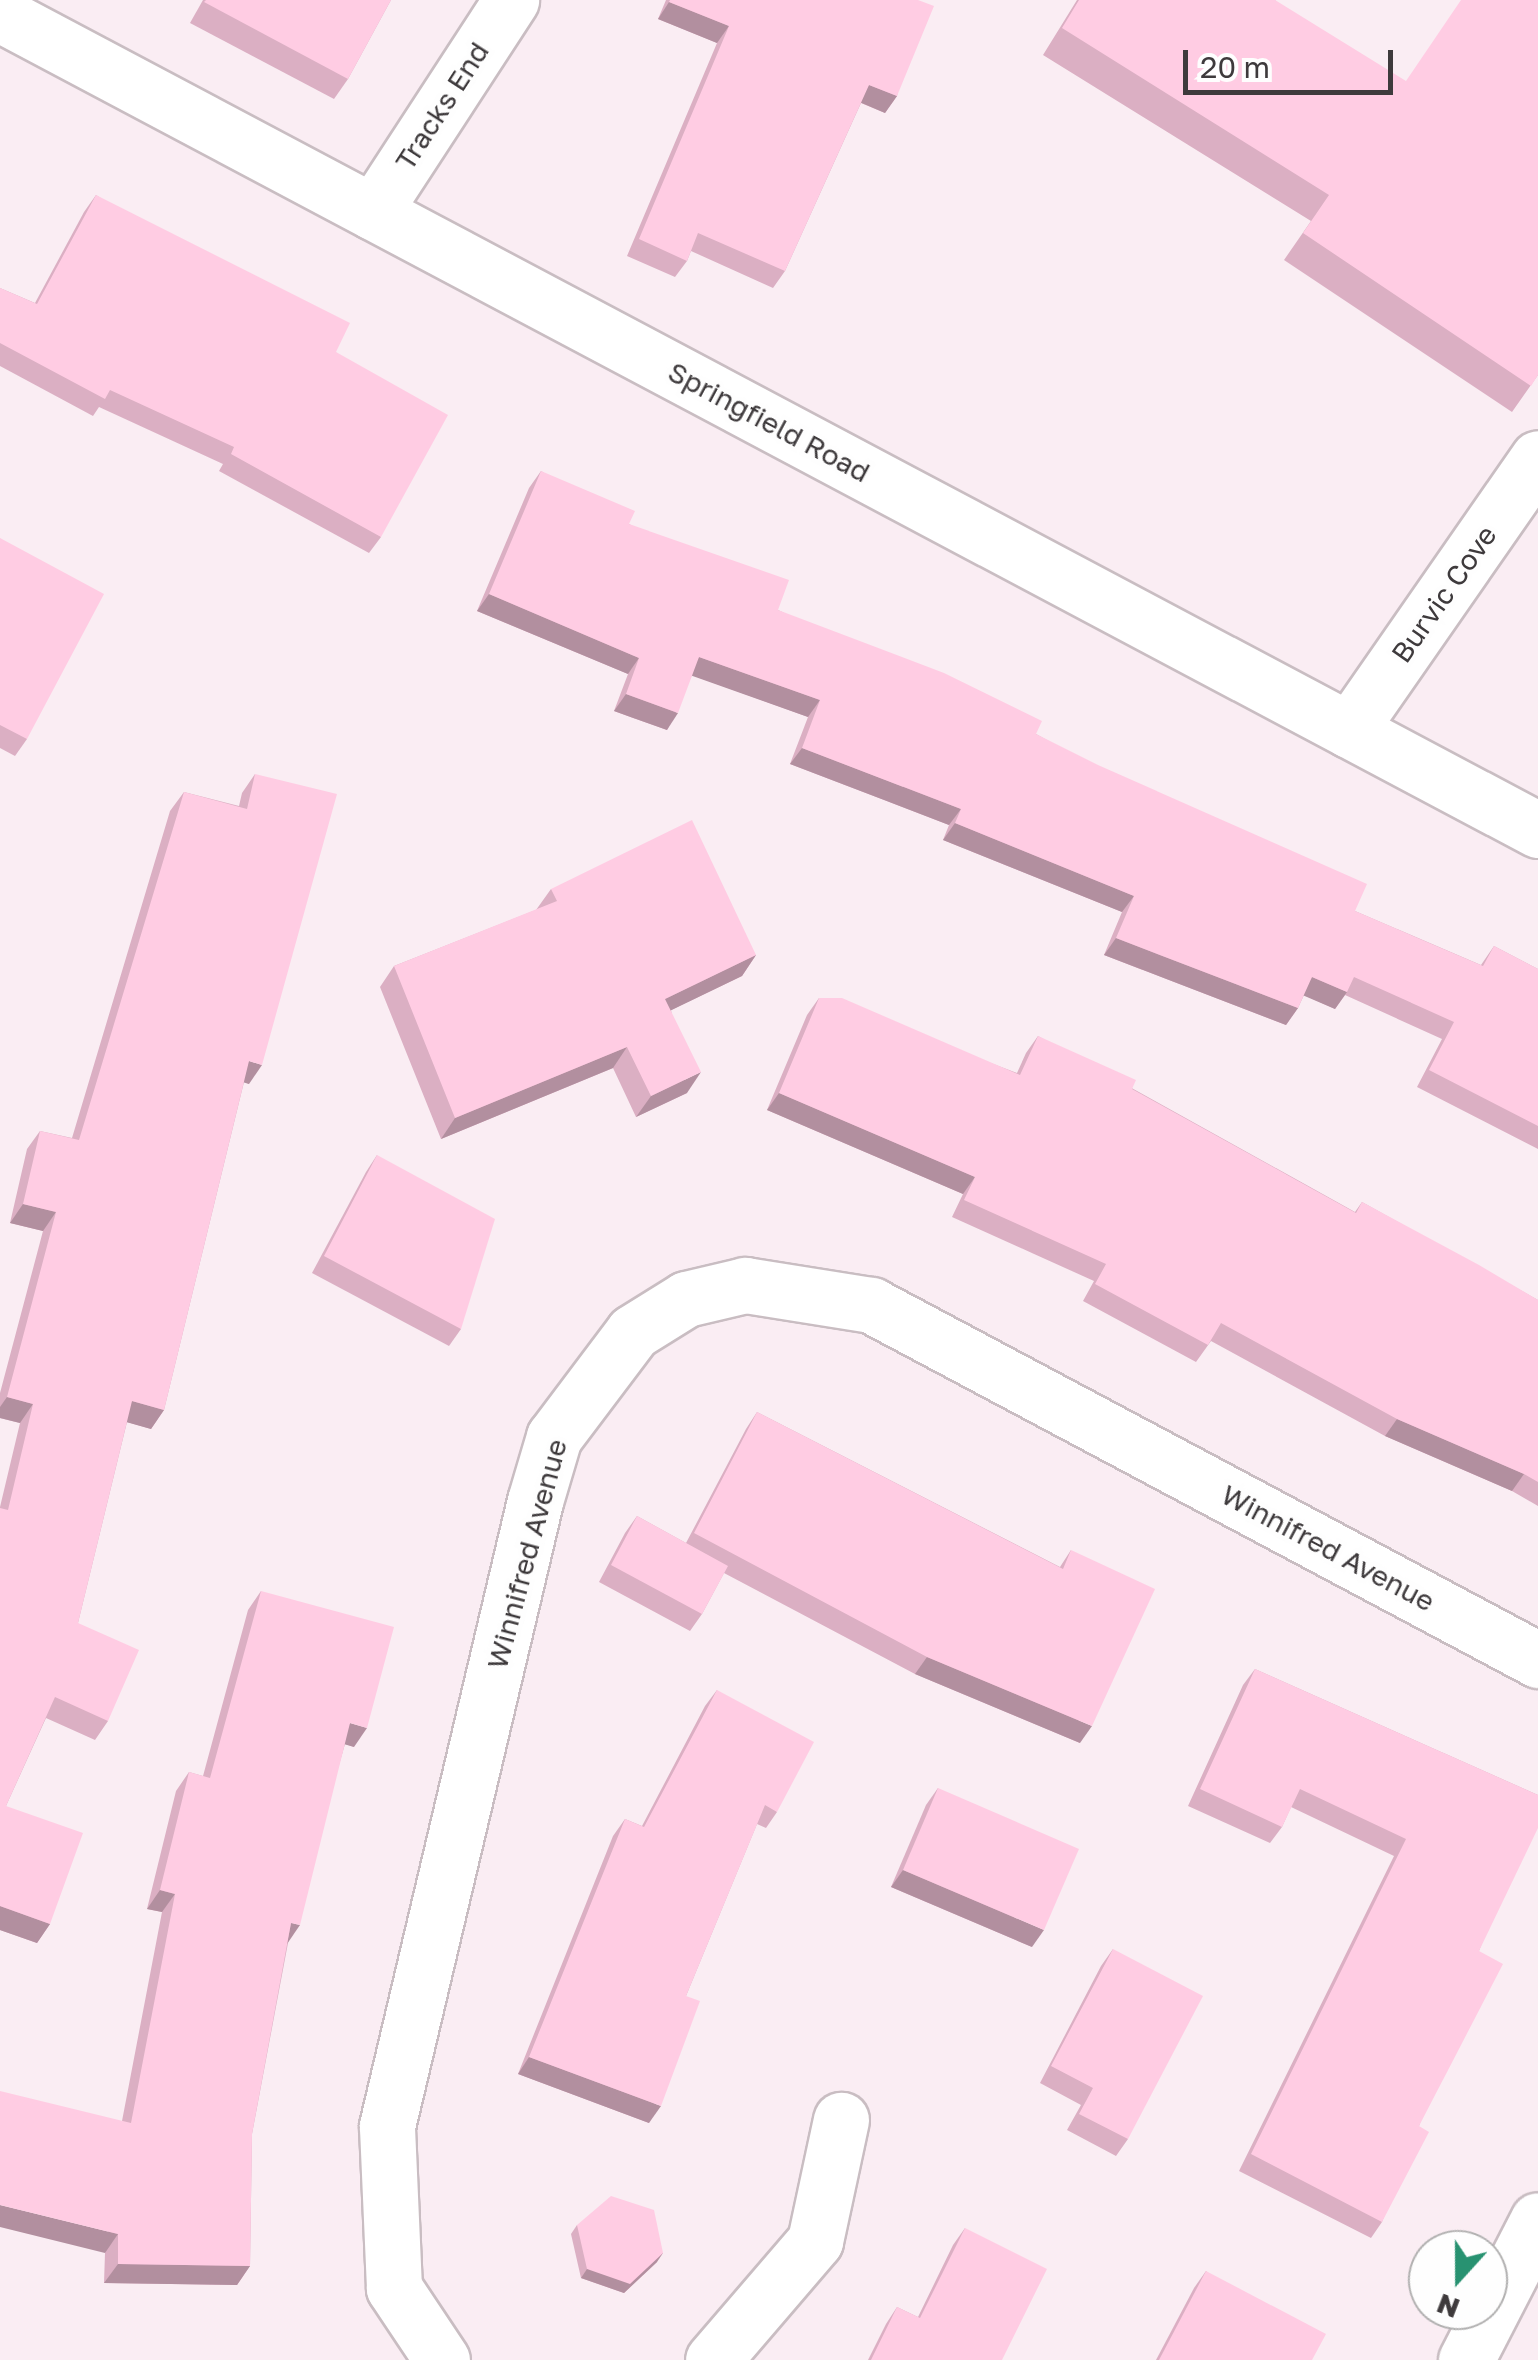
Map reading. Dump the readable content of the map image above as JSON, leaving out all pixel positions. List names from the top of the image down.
{
  "streets": {
    "street": [
      "Tracks End",
      "Springfield Road",
      "Burvic Cove",
      "Winnifred Avenue"
    ]
  },
  "crossings": [
    ["Tracks End", "Springfield Road"],
    ["Springfield Road", "Burvic Cove"]
  ],
  "scale_bar": "20 m",
  "north": "bottom"
}
